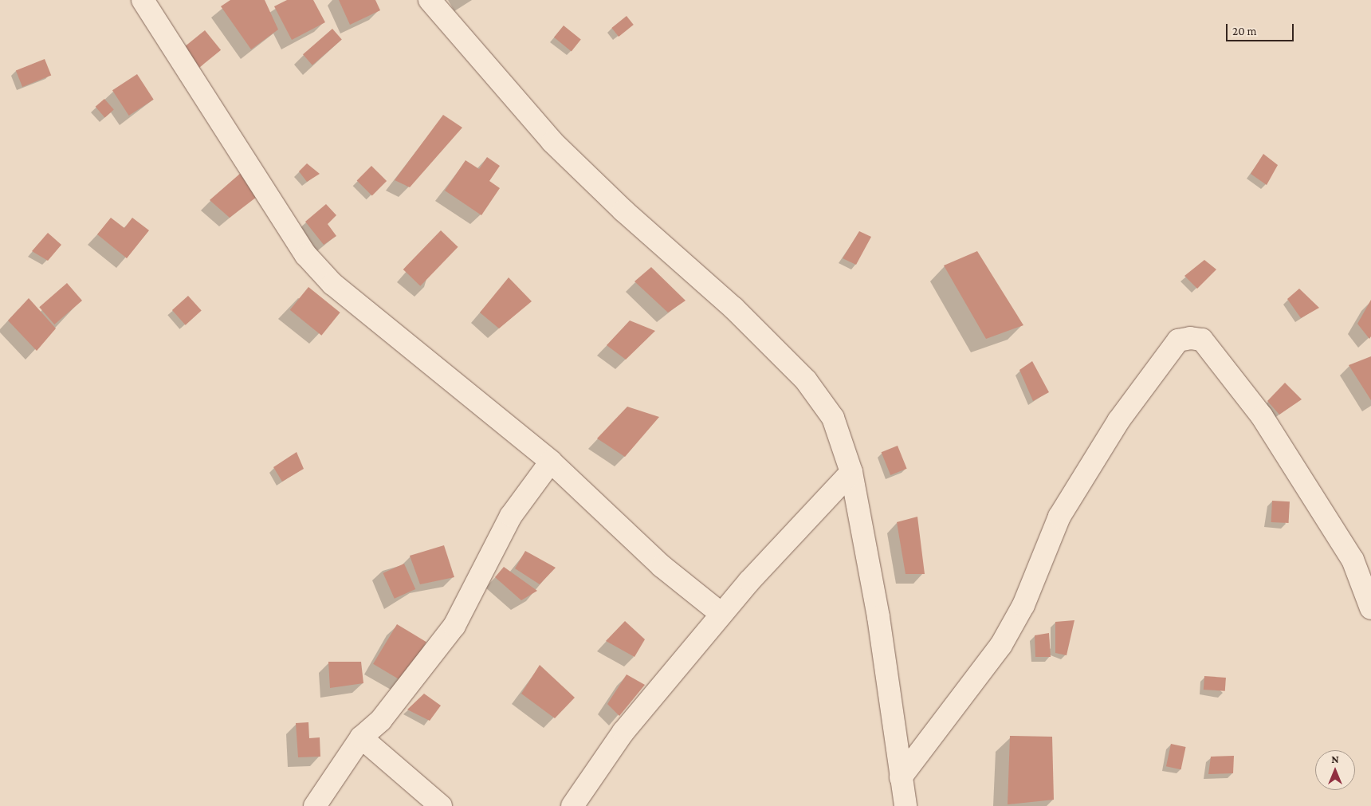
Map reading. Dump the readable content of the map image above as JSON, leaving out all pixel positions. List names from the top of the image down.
{
  "scale_bar": "20 m",
  "north": "top"
}
